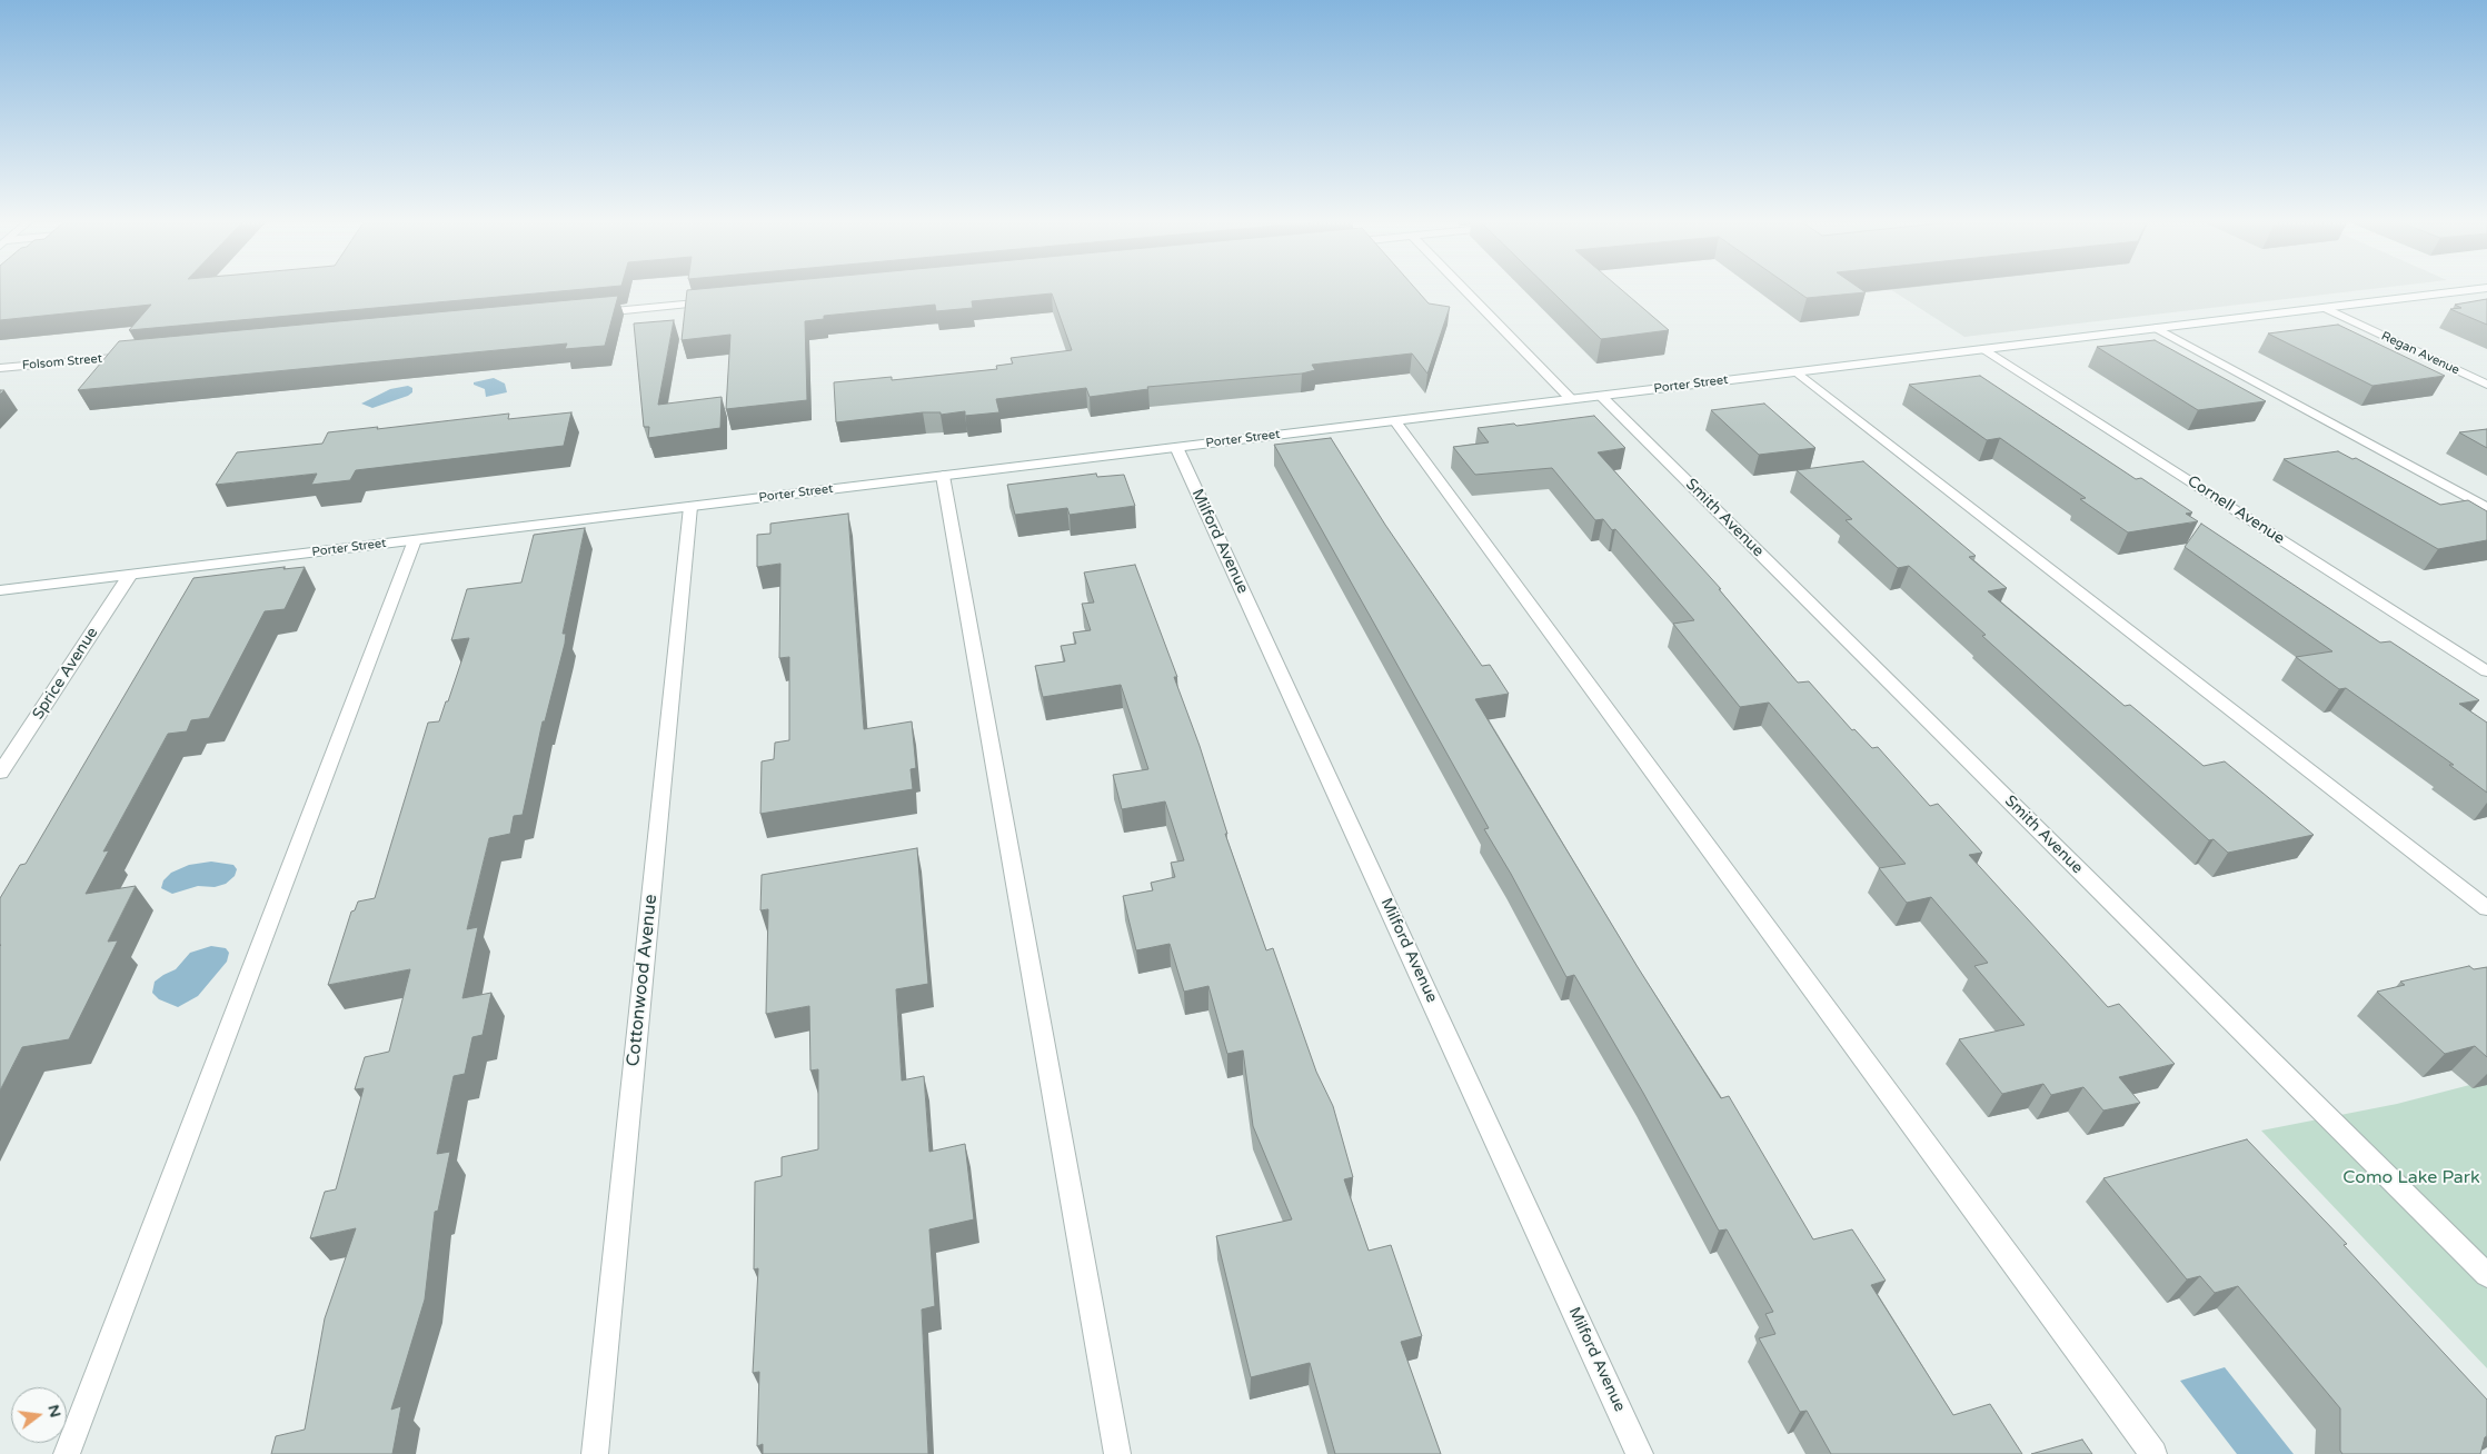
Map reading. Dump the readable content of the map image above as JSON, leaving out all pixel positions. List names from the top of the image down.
{
  "streets": {
    "street": [
      "Regan Avenue",
      "Folsom Street",
      "Porter Street",
      "Cornell Avenue",
      "Smith Avenue",
      "Milford Avenue",
      "Sprice Avenue",
      "Cottonwood Avenue"
    ]
  },
  "crossings": [
    ["Regan Avenue", "Porter Street"],
    ["Porter Street", "Cornell Avenue"],
    ["Porter Street", "Smith Avenue"],
    ["Porter Street", "Milford Avenue"],
    ["Porter Street", "Sprice Avenue"],
    ["Porter Street", "Cottonwood Avenue"]
  ],
  "parks": ["Como Lake Park"],
  "north": "right"
}
